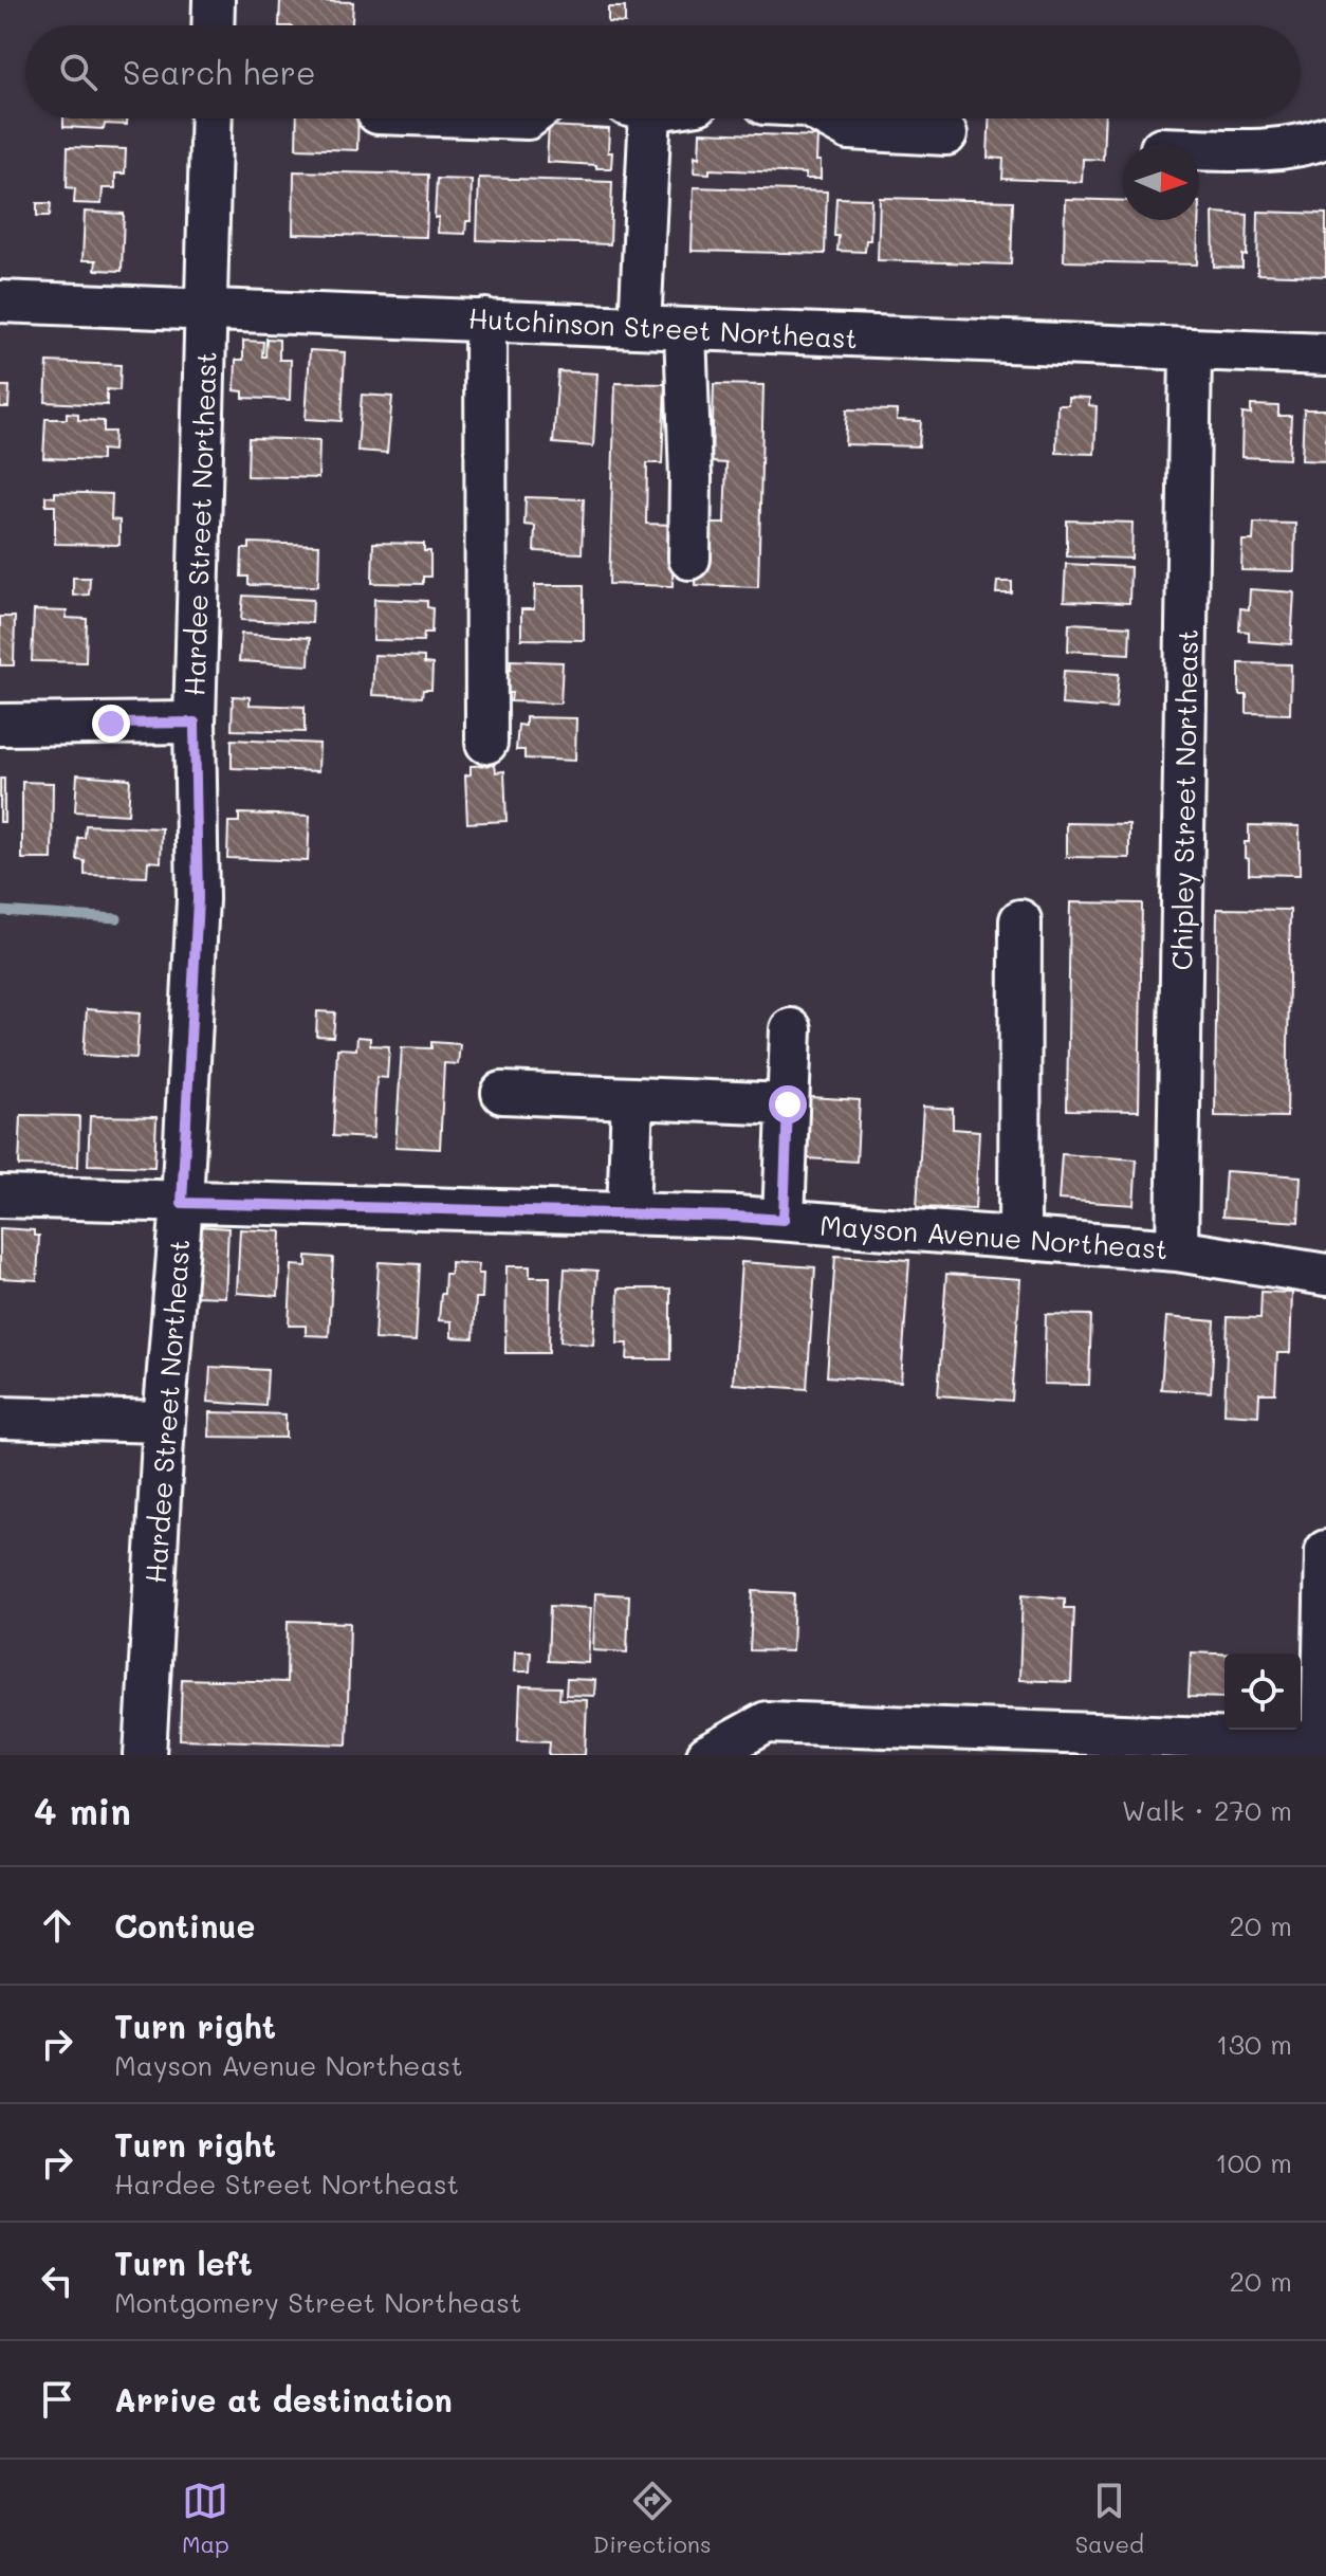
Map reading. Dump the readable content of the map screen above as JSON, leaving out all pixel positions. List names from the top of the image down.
{
  "streets": {
    "street": [
      "Hutchinson Street Northeast",
      "Hardee Street Northeast",
      "Chipley Street Northeast",
      "Mayson Avenue Northeast"
    ]
  },
  "crossings": [
    ["Hutchinson Street Northeast", "Hardee Street Northeast"],
    ["Hutchinson Street Northeast", "Chipley Street Northeast"],
    ["Hardee Street Northeast", "Mayson Avenue Northeast"],
    ["Chipley Street Northeast", "Mayson Avenue Northeast"]
  ],
  "north": "right",
  "page": {
    "search": "Search here",
    "heading": ["4 min", "Walk · 270 m"],
    "list": [
      ["Continue", "20 m"],
      ["Turn right", "Mayson Avenue Northeast", "130 m"],
      ["Turn right", "Hardee Street Northeast", "100 m"],
      ["Turn left", "Montgomery Street Northeast", "20 m"],
      "Arrive at destination"
    ],
    "nav": ["Map", "Directions", "Saved"]
  }
}
